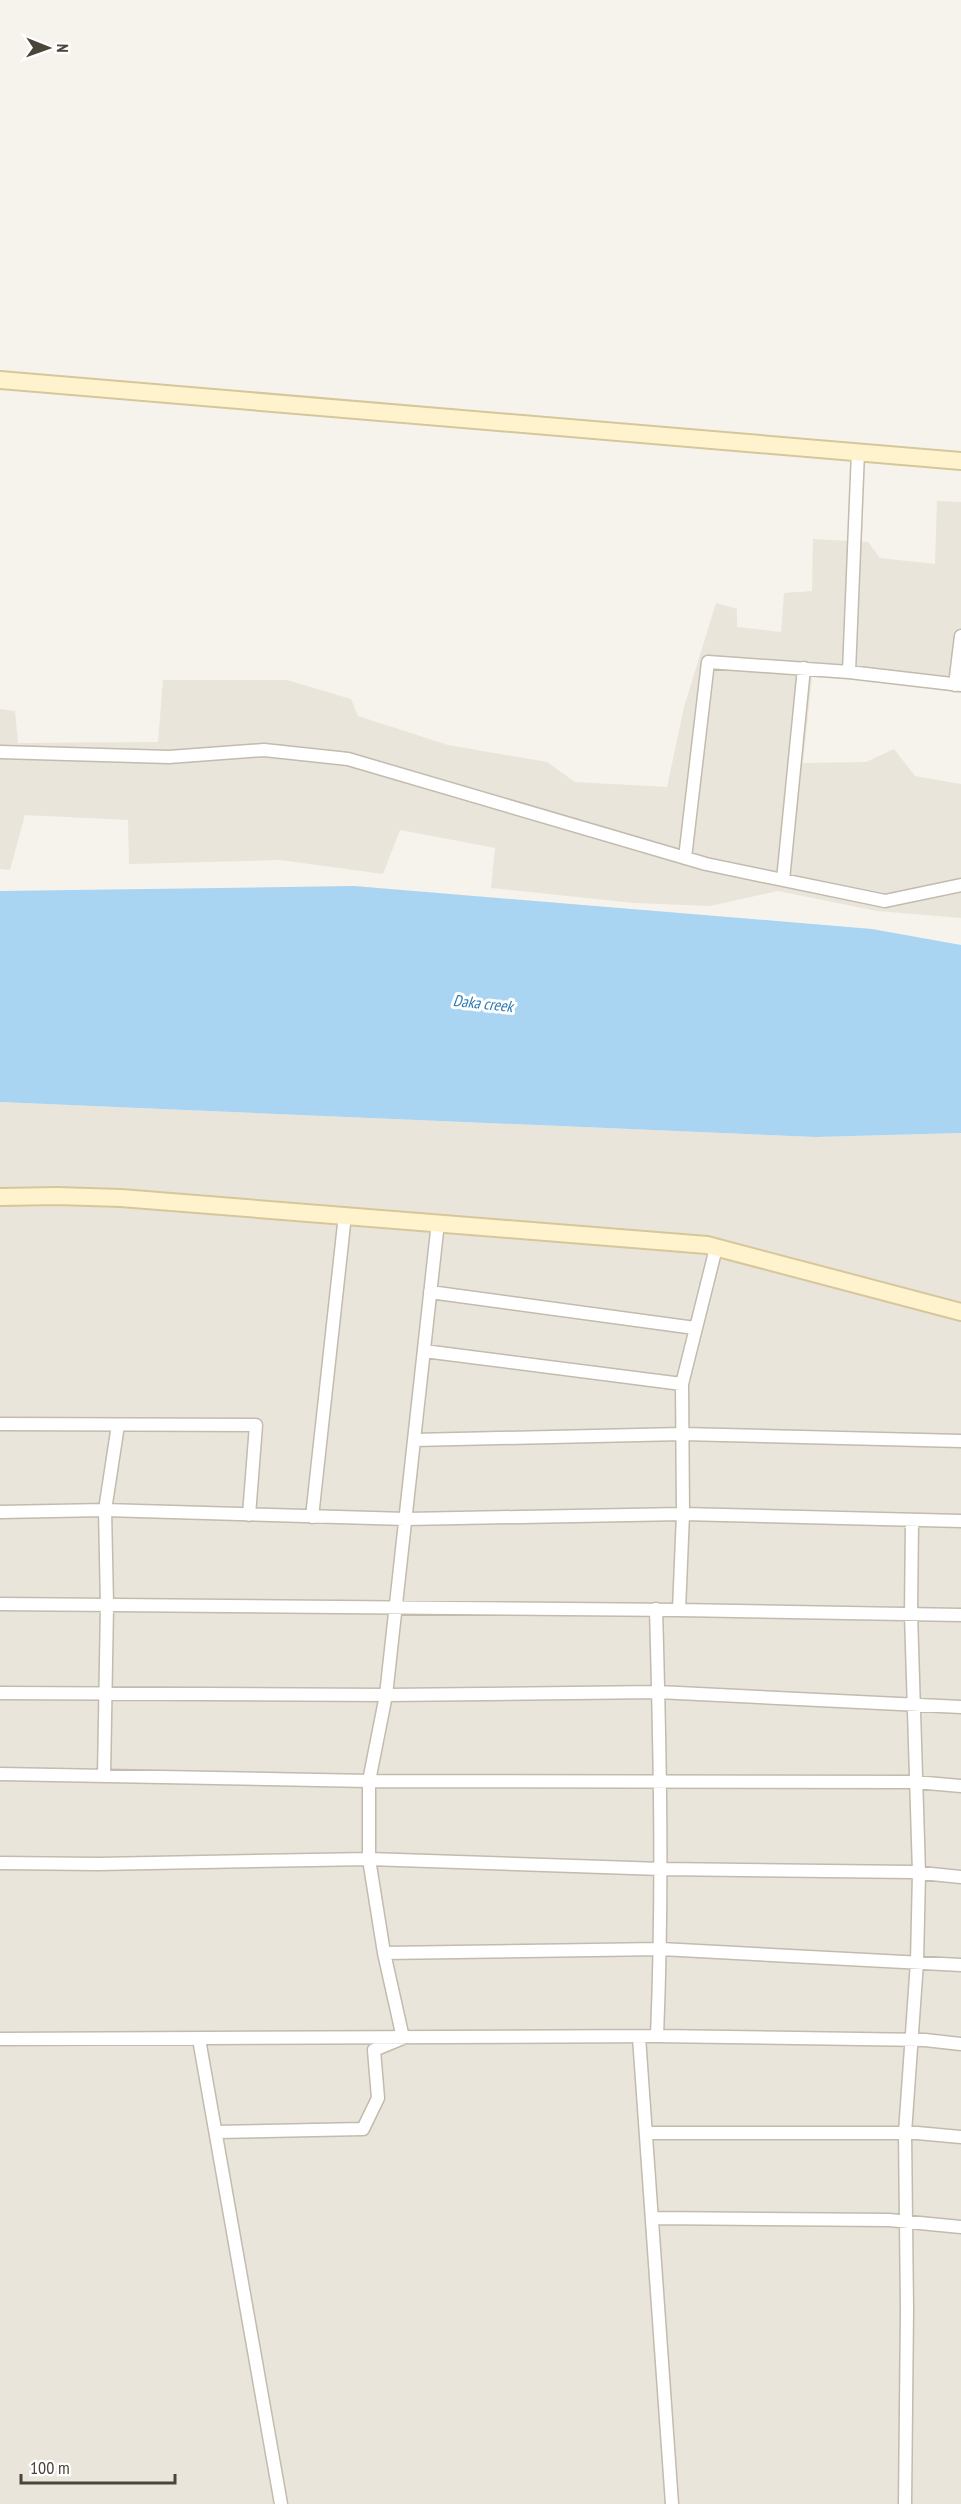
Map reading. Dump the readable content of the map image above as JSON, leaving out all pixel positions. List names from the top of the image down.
{
  "water": ["Daka creek"],
  "scale_bar": "100 m",
  "north": "right"
}
